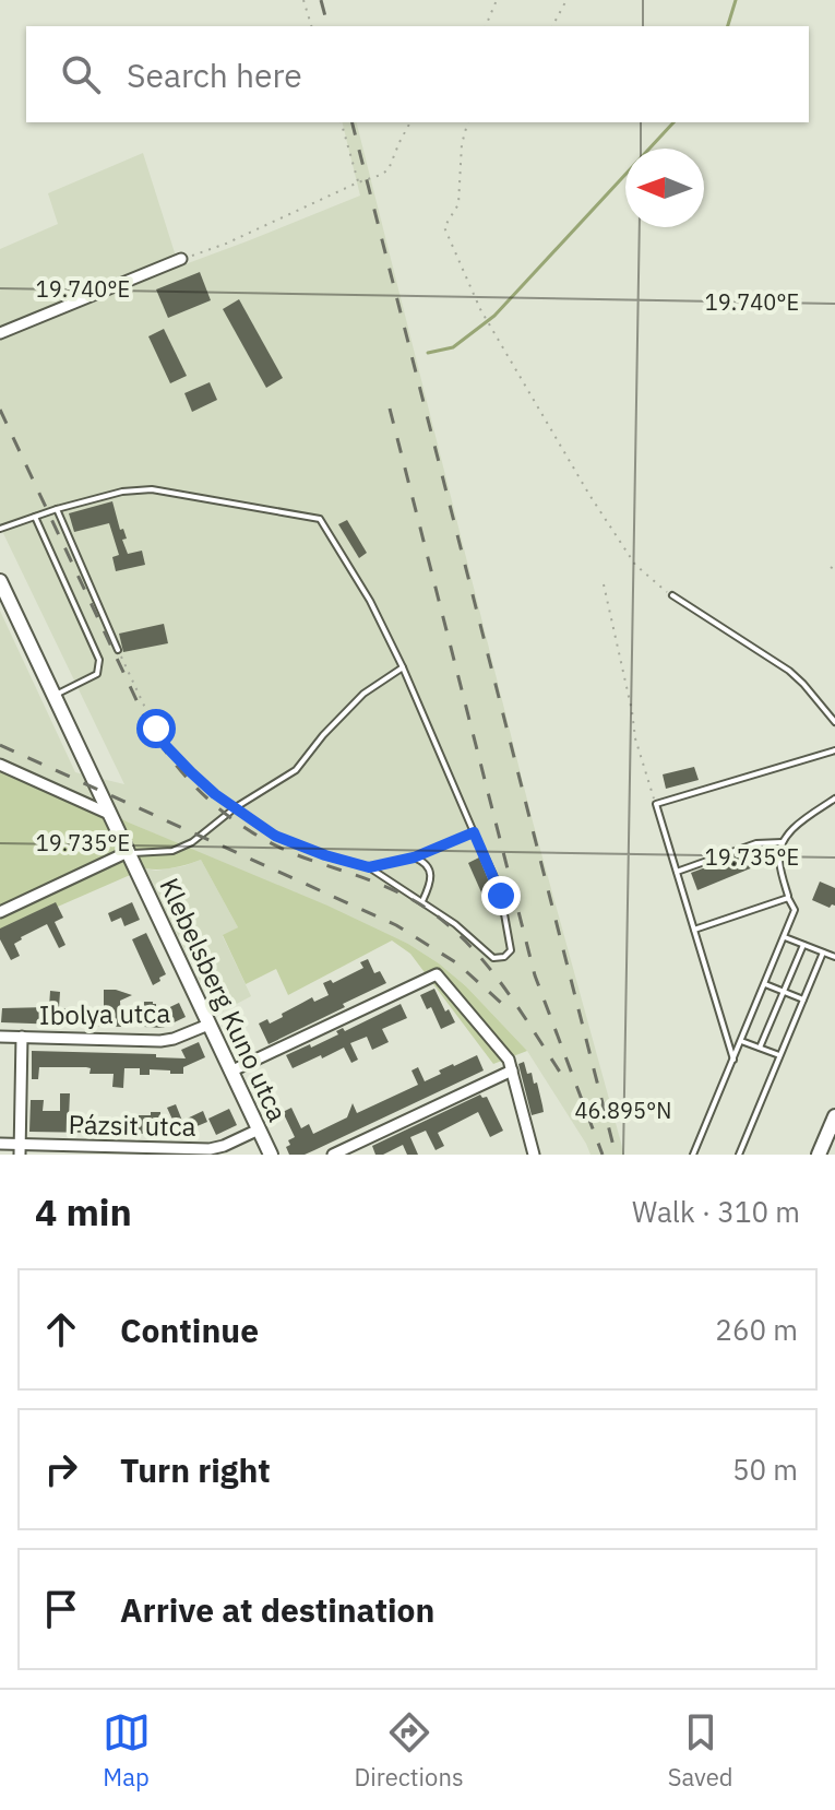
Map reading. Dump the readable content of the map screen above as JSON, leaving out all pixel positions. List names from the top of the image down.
{
  "streets": {
    "street": ["Klebelsberg Kuno utca", "Ibolya utca", "Pázsit utca"]
  },
  "crossings": [
    ["Klebelsberg Kuno utca", "Ibolya utca"],
    ["Klebelsberg Kuno utca", "Pázsit utca"]
  ],
  "north": "left",
  "page": {
    "search": "Search here",
    "heading": ["4 min", "Walk · 310 m"],
    "list": [
      ["Continue", "260 m"],
      ["Turn right", "50 m"],
      "Arrive at destination"
    ],
    "nav": ["Map", "Directions", "Saved"]
  },
  "coordinates": ["19.740°E", "19.735°E", "46.895°N"]
}
